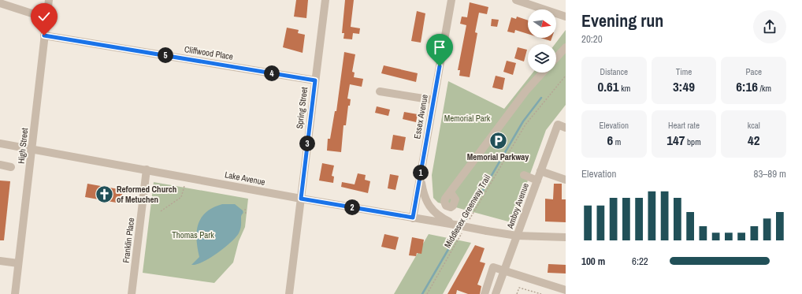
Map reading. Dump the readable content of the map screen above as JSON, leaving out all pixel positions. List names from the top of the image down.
{
  "streets": {
    "street": [
      "Cliffwood Place",
      "Spring Street",
      "Essex Avenue",
      "High Street",
      "Lake Avenue",
      "Amboy Avenue",
      "Franklin Place"
    ],
    "path": ["Middlesex Greenway Trail"]
  },
  "crossings": [
    ["Cliffwood Place", "Spring Street"],
    ["Cliffwood Place", "High Street"],
    ["Spring Street", "Lake Avenue"],
    ["Essex Avenue", "Lake Avenue"],
    ["High Street", "Lake Avenue"],
    ["Lake Avenue", "Amboy Avenue"],
    ["Lake Avenue", "Franklin Place"]
  ],
  "parks": ["Memorial Park", "Thomas Park"],
  "places": {
    "parking": ["Memorial Parkway"],
    "church": ["Reformed Church of Metuchen"]
  },
  "north": "right",
  "page": {
    "heading": ["Evening run", "20:20"],
    "pins": [
      "5",
      "4",
      "3",
      "1",
      "2"
    ],
    "stats": [
      ["Distance", "0.61 km"],
      ["Time", "3:49"],
      ["Pace", "6:16 /km"],
      ["Elevation", "6 m"],
      ["Heart rate", "147 bpm"],
      ["kcal", "42"]
    ],
    "chart": ["Elevation", "83–89 m"],
    "list": [
      {
        "name": "100 m",
        "note": "6:22"
      }
    ]
  }
}
